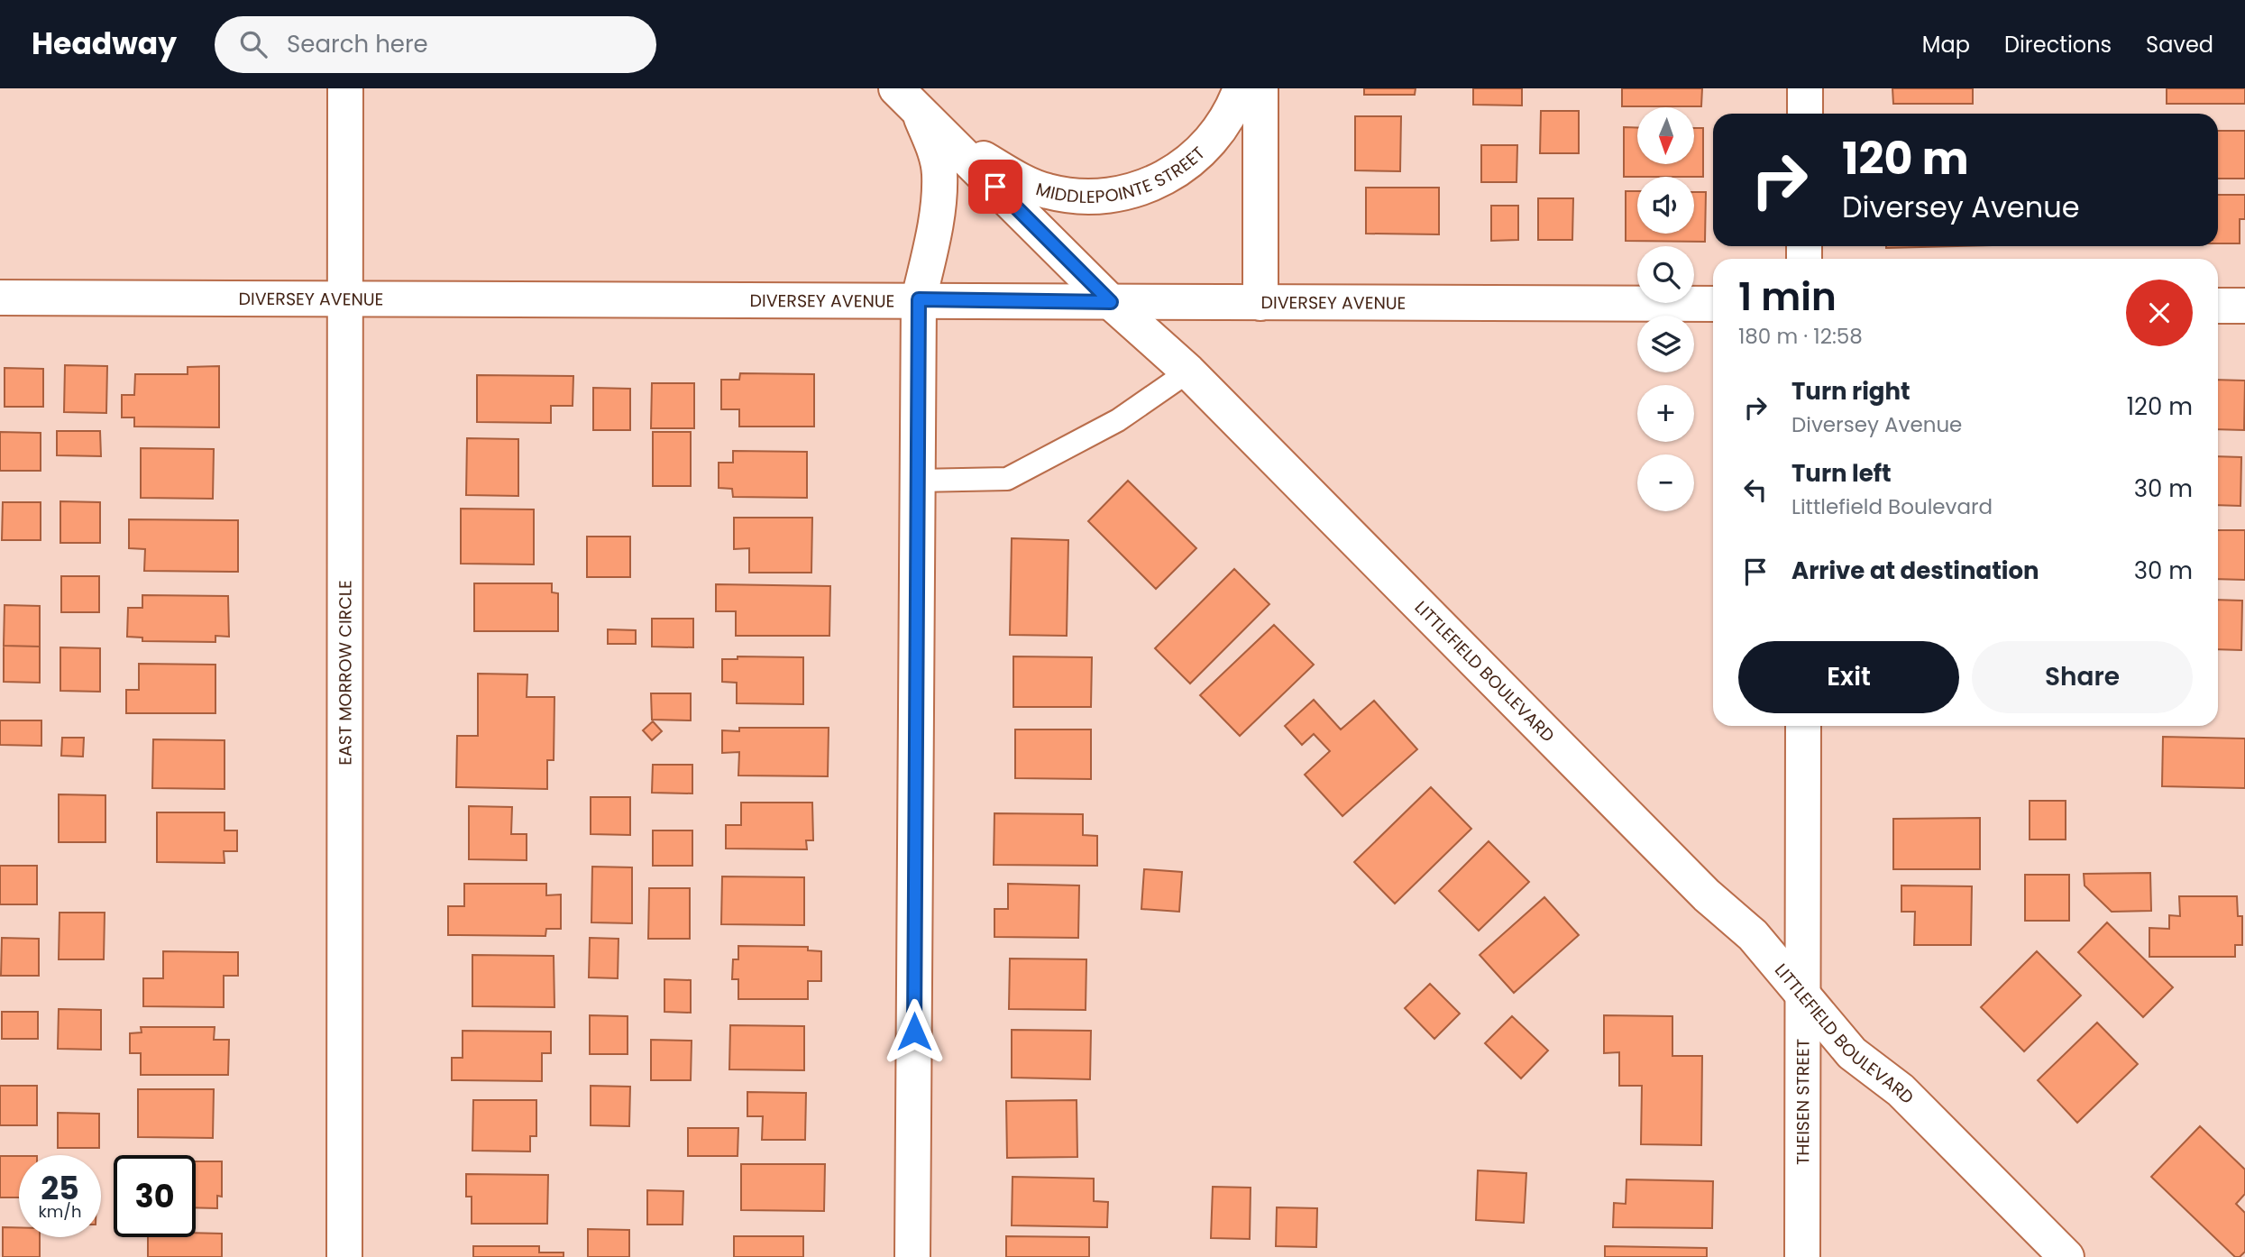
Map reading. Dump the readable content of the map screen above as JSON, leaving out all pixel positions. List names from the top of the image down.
{
  "streets": {
    "street": [
      "MIDDLEPOINTE STREET",
      "DIVERSEY AVENUE",
      "LITTLEFIELD BOULEVARD",
      "EAST MORROW CIRCLE",
      "THEISEN STREET"
    ]
  },
  "crossings": [
    ["MIDDLEPOINTE STREET", "LITTLEFIELD BOULEVARD"],
    ["DIVERSEY AVENUE", "LITTLEFIELD BOULEVARD"],
    ["DIVERSEY AVENUE", "EAST MORROW CIRCLE"],
    ["LITTLEFIELD BOULEVARD", "THEISEN STREET"]
  ],
  "north": "bottom",
  "page": {
    "header": "Headway",
    "search": "Search here",
    "nav": ["Map", "Directions", "Saved"],
    "map_buttons": ["+", "−"],
    "turn": ["120 m", "Diversey Avenue"],
    "heading": ["1 min", "180 m · 12:58"],
    "list": [
      {
        "name": "Turn right",
        "note": "Diversey Avenue",
        "value": "120 m"
      },
      {
        "name": "Turn left",
        "note": "Littlefield Boulevard",
        "value": "30 m"
      },
      {
        "name": "Arrive at destination",
        "value": "30 m"
      }
    ],
    "buttons": ["Exit", "Share"],
    "speed": "25 km/h",
    "limit": "30"
  }
}
